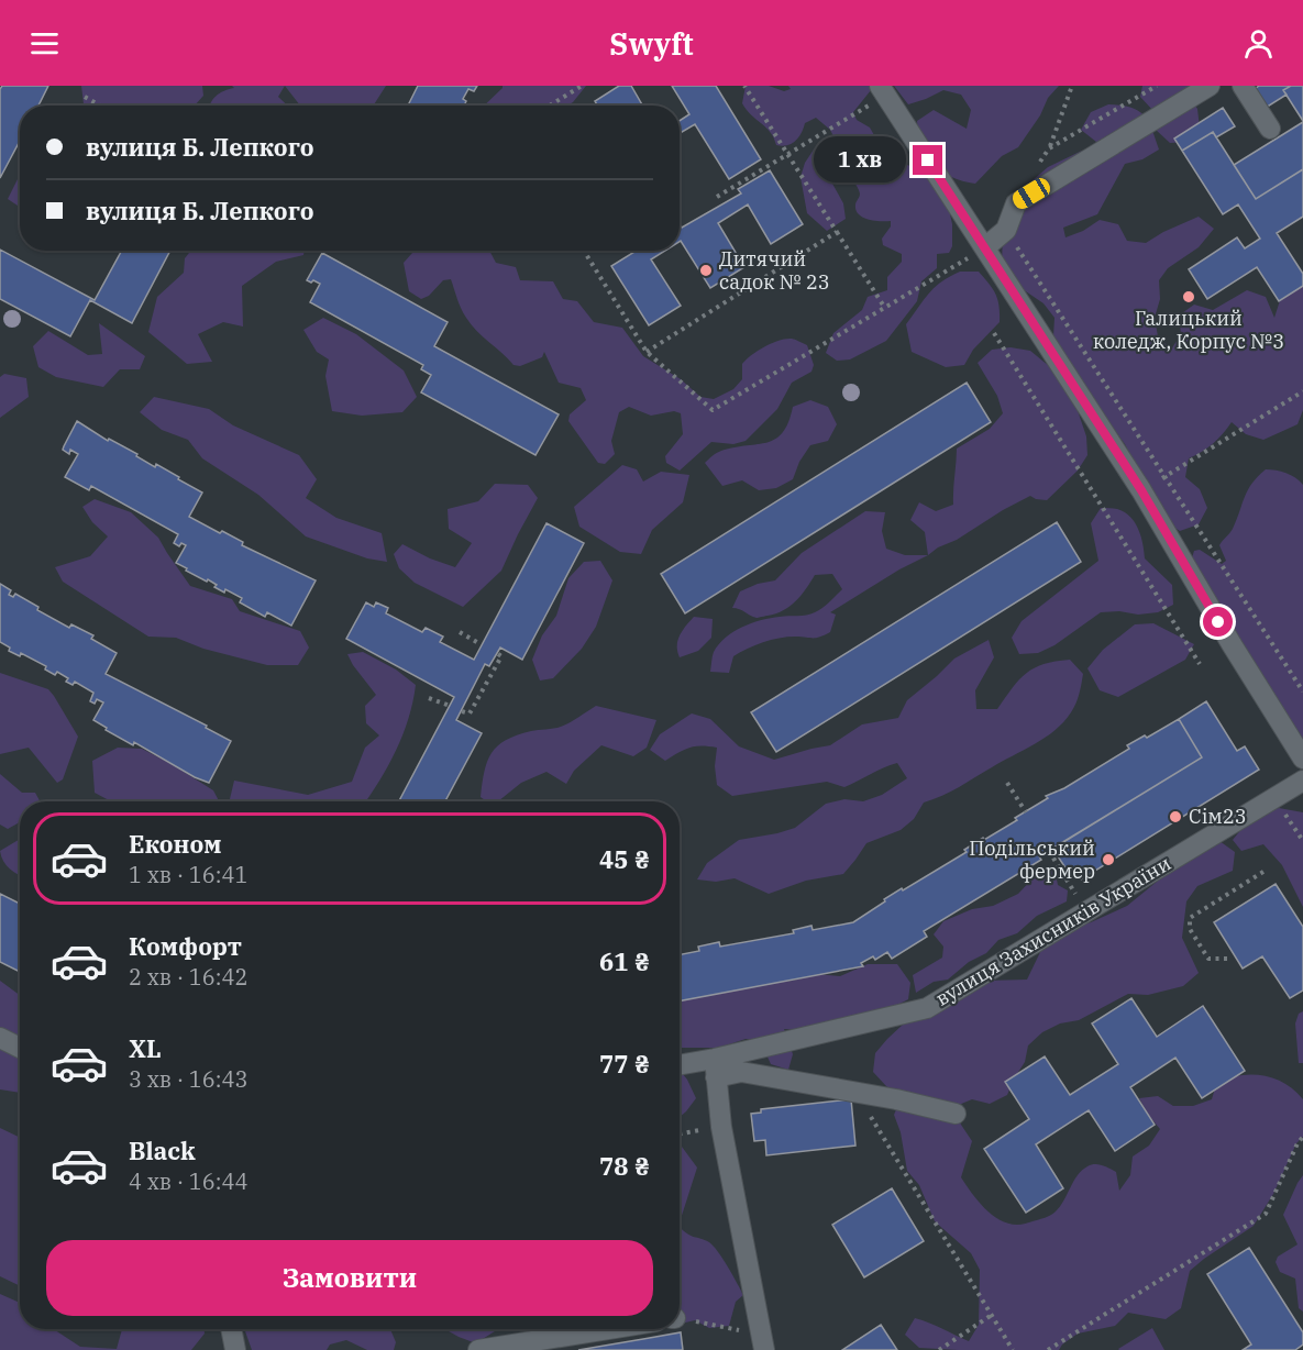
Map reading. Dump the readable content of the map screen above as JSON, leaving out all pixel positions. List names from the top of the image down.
{
  "streets": {
    "street": ["вулиця Захисників України"]
  },
  "places": [
    "Дитячий садок № 23",
    "Галицький коледж, Корпус №3",
    "Сім23",
    "Подільський фермер"
  ],
  "page": {
    "header": "Swyft",
    "banner": ["вулиця Б. Лепкого", "вулиця Б. Лепкого"],
    "bubble": "1 хв",
    "list": [
      {
        "name": "Економ",
        "note": "1 хв · 16:41",
        "value": "45 ₴"
      },
      {
        "name": "Комфорт",
        "note": "2 хв · 16:42",
        "value": "61 ₴"
      },
      {
        "name": "XL",
        "note": "3 хв · 16:43",
        "value": "77 ₴"
      },
      {
        "name": "Black",
        "note": "4 хв · 16:44",
        "value": "78 ₴"
      }
    ],
    "buttons": "Замовити"
  }
}
